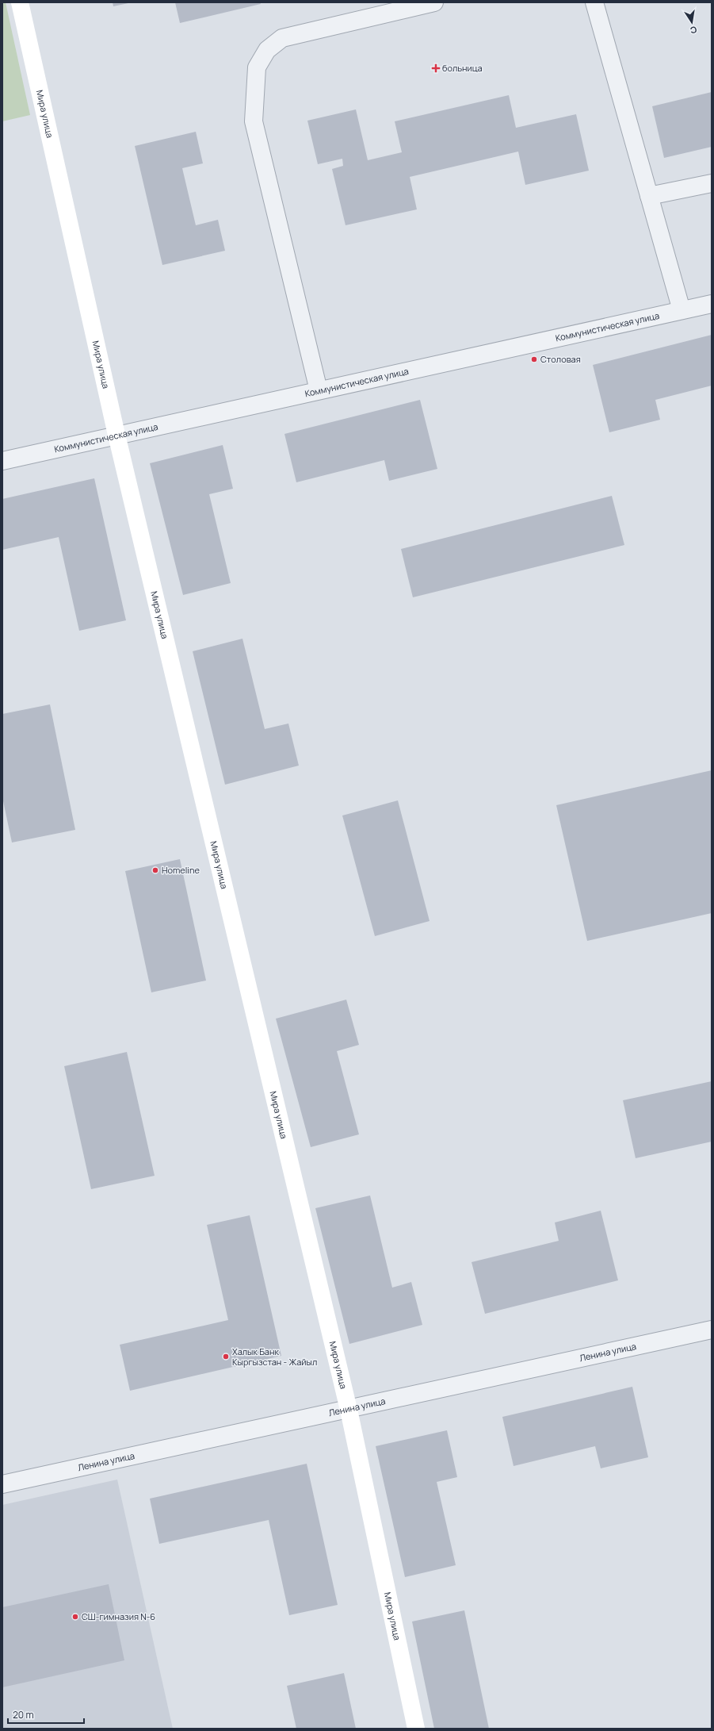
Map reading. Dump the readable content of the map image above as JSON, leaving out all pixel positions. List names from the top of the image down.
{
  "streets": {
    "street": ["Мира улица", "Коммунистическая улица", "Ленина улица"]
  },
  "crossings": [
    ["Мира улица", "Коммунистическая улица"],
    ["Мира улица", "Ленина улица"]
  ],
  "places": {
    "health": ["больница"],
    "other": [
      "Столовая",
      "Homeline",
      "Халык Банк Кыргызстан - Жайыл",
      "СШ-гимназия N-6"
    ]
  },
  "scale_bar": "20 m",
  "north": "bottom"
}
